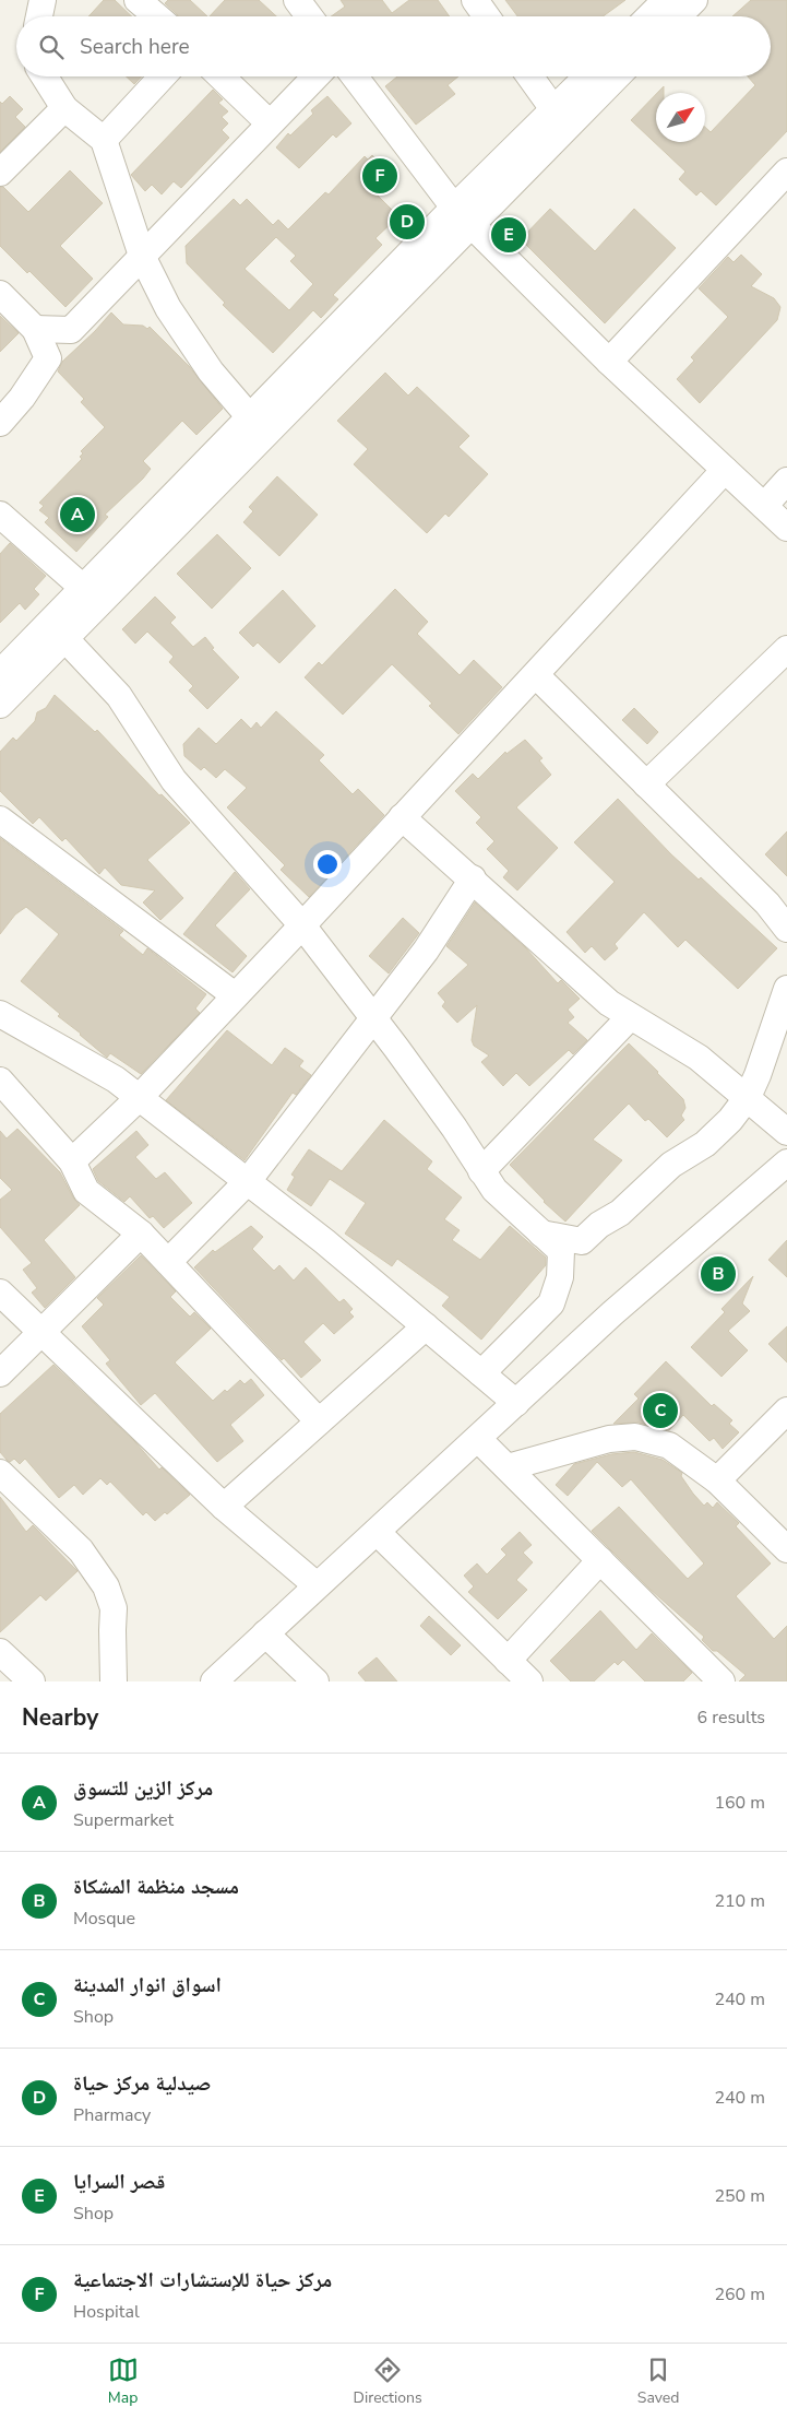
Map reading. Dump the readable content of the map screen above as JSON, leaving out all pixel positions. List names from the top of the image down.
{
  "north": "top right",
  "page": {
    "search": "Search here",
    "pins": [
      "F",
      "D",
      "E",
      "A",
      "B",
      "C"
    ],
    "heading": ["Nearby", "6 results"],
    "list": [
      {
        "mark": "A",
        "name": "مركز الزين للتسوق",
        "note": "Supermarket",
        "value": "160 m"
      },
      {
        "mark": "B",
        "name": "مسجد منظمة المشكاة",
        "note": "Mosque",
        "value": "210 m"
      },
      {
        "mark": "C",
        "name": "اسواق انوار المدينة",
        "note": "Shop",
        "value": "240 m"
      },
      {
        "mark": "D",
        "name": "صيدلية مركز حياة",
        "note": "Pharmacy",
        "value": "240 m"
      },
      {
        "mark": "E",
        "name": "قصر السرايا",
        "note": "Shop",
        "value": "250 m"
      },
      {
        "mark": "F",
        "name": "مركز حياة للإستشارات الاجتماعية",
        "note": "Hospital",
        "value": "260 m"
      }
    ],
    "nav": ["Map", "Directions", "Saved"]
  }
}
